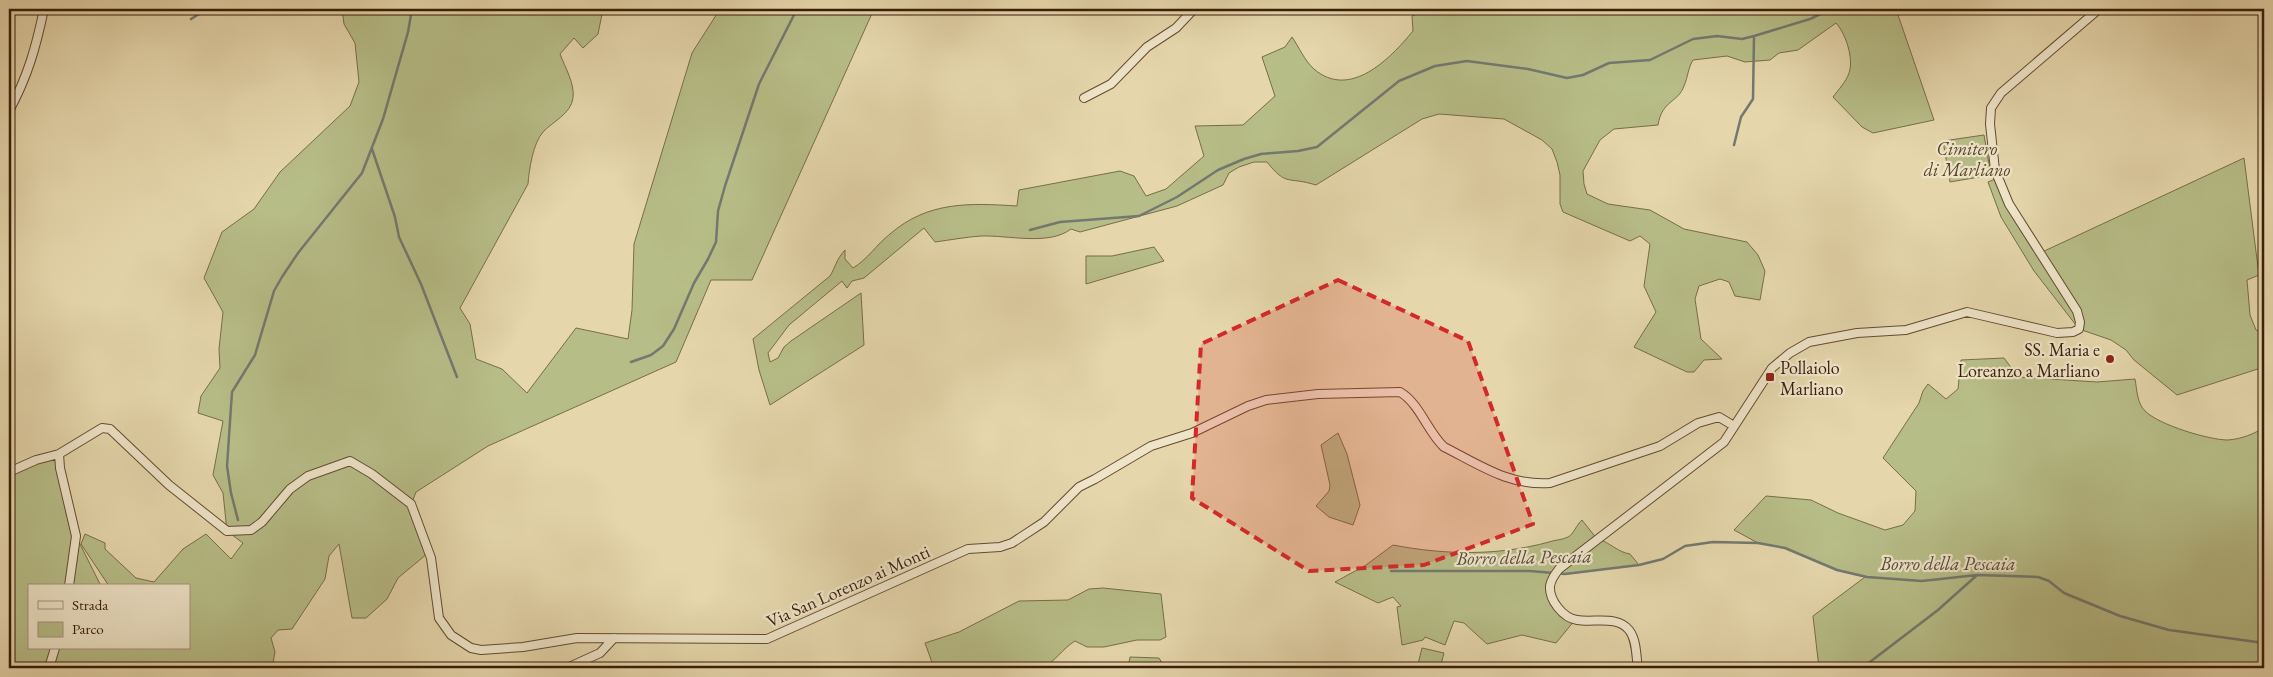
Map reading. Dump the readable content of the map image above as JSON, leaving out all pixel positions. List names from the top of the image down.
{
  "streets": {
    "street": ["Via San Lorenzo ai Monti"]
  },
  "water": ["Borro della Pescaia"],
  "parks": ["Cimitero di Marliano"],
  "places": {
    "other": ["SS. Maria e Loreanzo a Marliano"],
    "transit": ["Pollaiolo Marliano"]
  },
  "legend": ["Strada", "Parco"]
}
